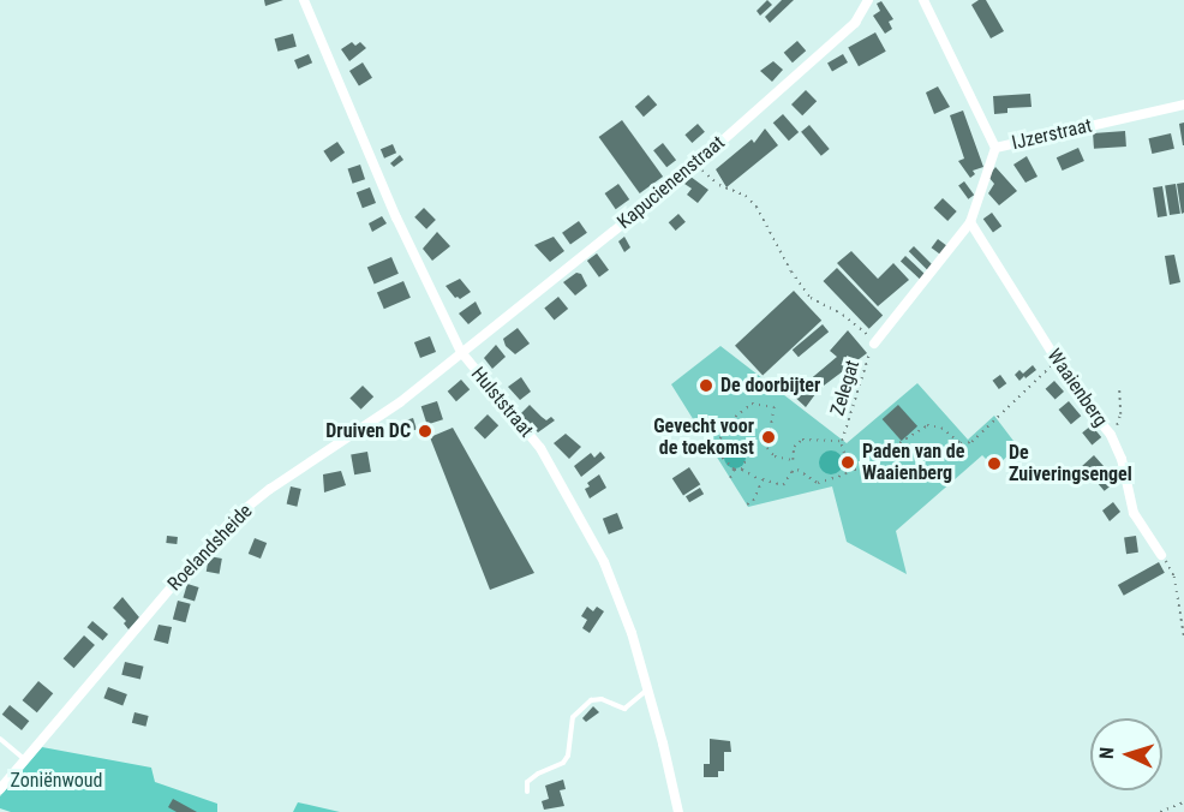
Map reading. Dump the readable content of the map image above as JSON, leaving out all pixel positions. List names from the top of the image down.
{
  "streets": {
    "street": [
      "IJzerstraat",
      "Kapucienenstraat",
      "Waaienberg",
      "Hulststraat",
      "Roelandsheide"
    ],
    "path": ["Zelegat"]
  },
  "crossings": [
    ["Kapucienenstraat", "Hulststraat"],
    ["Kapucienenstraat", "Roelandsheide"],
    ["Hulststraat", "Roelandsheide"]
  ],
  "parks": ["Zoniënwoud"],
  "places": [
    "De doorbijter",
    "Druiven DC",
    "Gevecht voor de toekomst",
    "Paden van de Waaienberg",
    "De Zuiveringsengel"
  ],
  "north": "left"
}
